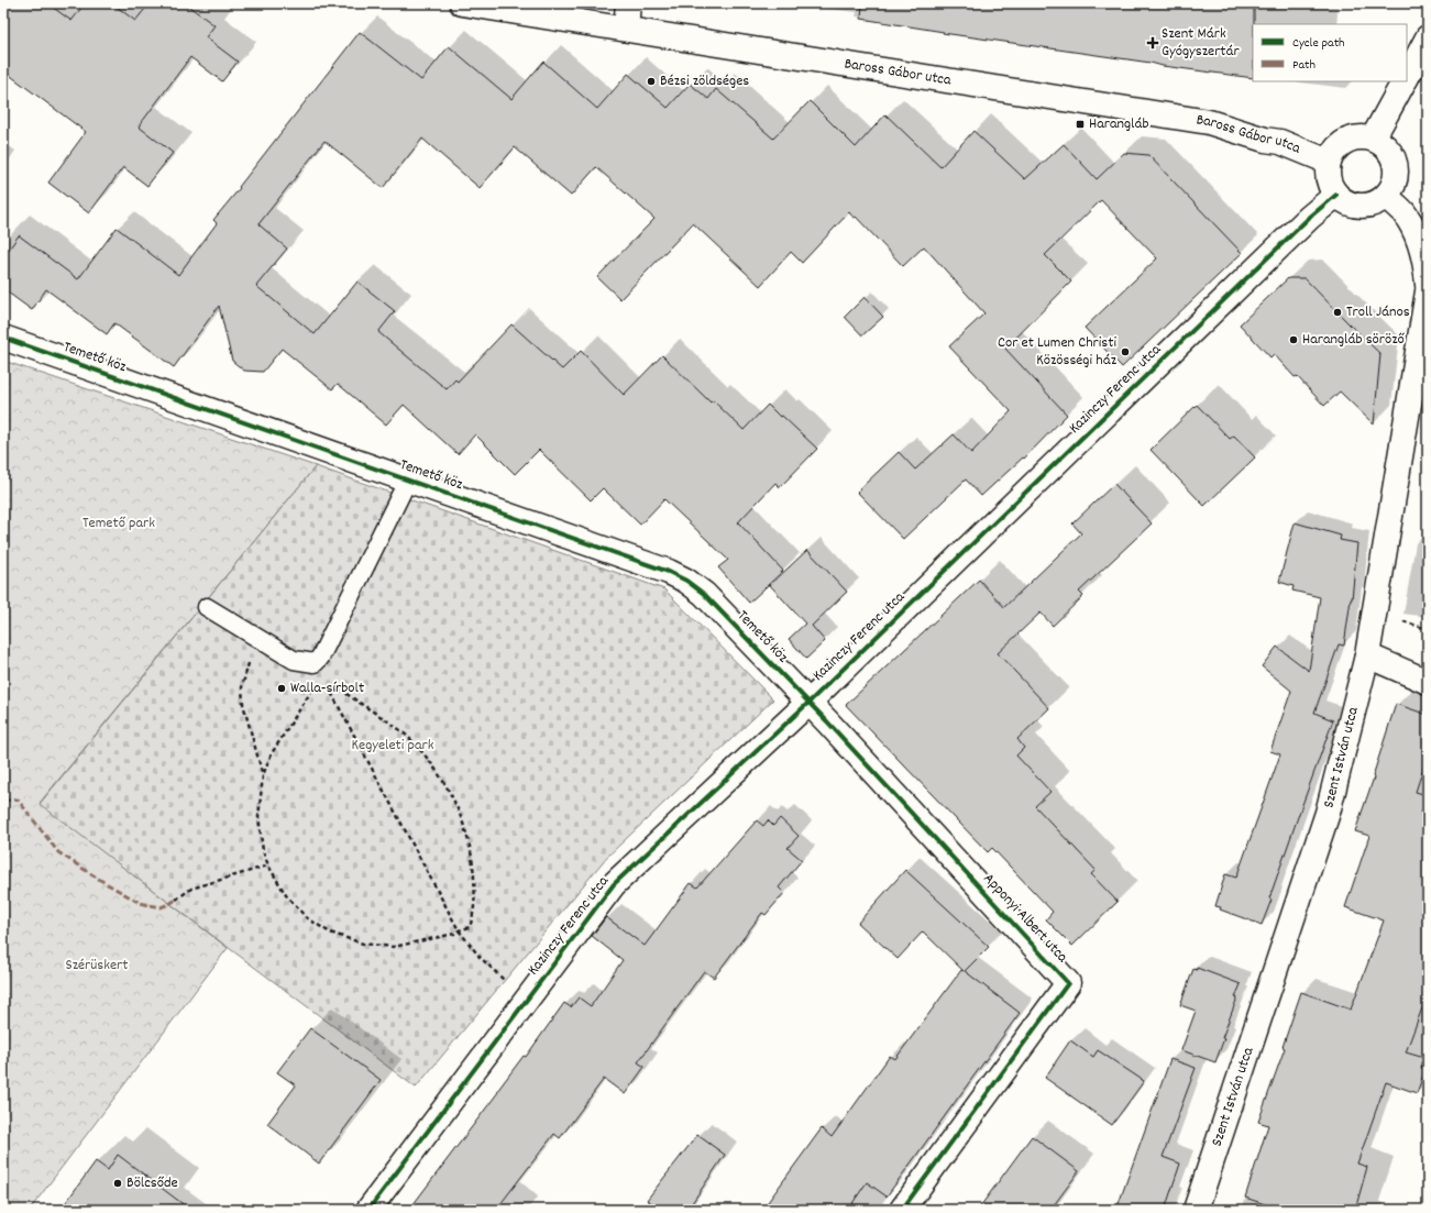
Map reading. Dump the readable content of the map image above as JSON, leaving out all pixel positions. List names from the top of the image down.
{
  "streets": {
    "street": [
      "Baross Gábor utca",
      "Temető köz",
      "Kazinczy Ferenc utca",
      "Szent István utca",
      "Apponyi Albert utca"
    ]
  },
  "crossings": [
    ["Baross Gábor utca", "Kazinczy Ferenc utca"],
    ["Temető köz", "Kazinczy Ferenc utca"],
    ["Temető köz", "Apponyi Albert utca"],
    ["Kazinczy Ferenc utca", "Apponyi Albert utca"]
  ],
  "parks": ["Temető park", "Kegyeleti park", "Szérüskert"],
  "places": {
    "health": ["Szent Márk Gyógyszertár"],
    "other": [
      "Bézsi zöldséges",
      "Troll János",
      "Harangláb söröző",
      "Cor et Lumen Christi Közösségi ház",
      "Walla-sírbolt",
      "Bölcsőde"
    ],
    "transit": ["Harangláb"]
  },
  "legend": ["Cycle path", "Path"]
}
